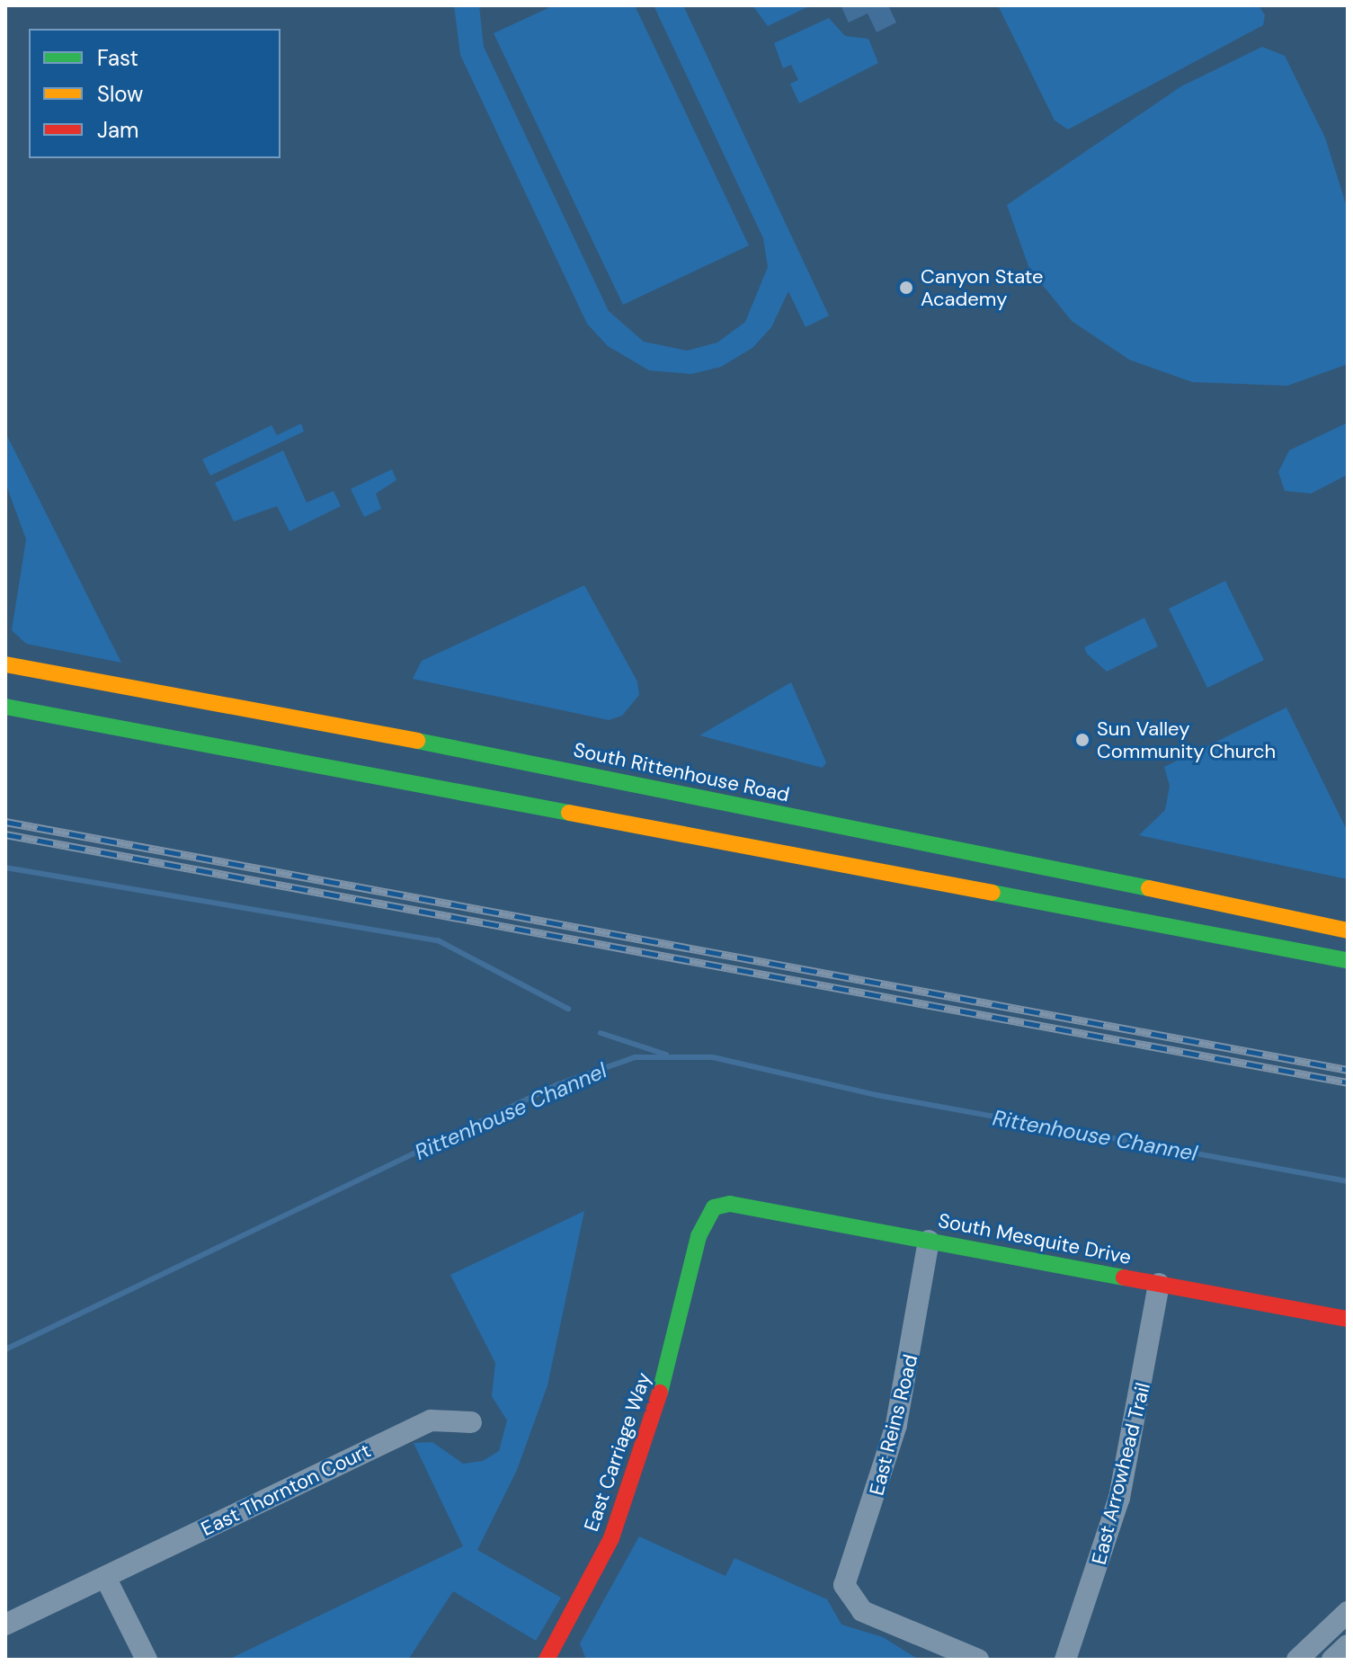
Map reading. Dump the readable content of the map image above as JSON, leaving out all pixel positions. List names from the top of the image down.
{
  "streets": {
    "main road": ["South Rittenhouse Road", "South Mesquite Drive", "East Carriage Way"],
    "street": ["East Reins Road", "East Arrowhead Trail", "East Thornton Court"]
  },
  "crossings": [
    ["South Mesquite Drive", "East Reins Road"],
    ["South Mesquite Drive", "East Carriage Way"],
    ["South Mesquite Drive", "East Arrowhead Trail"]
  ],
  "water": ["Rittenhouse Channel"],
  "places": ["Canyon State Academy", "Sun Valley Community Church"],
  "legend": ["Fast", "Slow", "Jam"]
}
